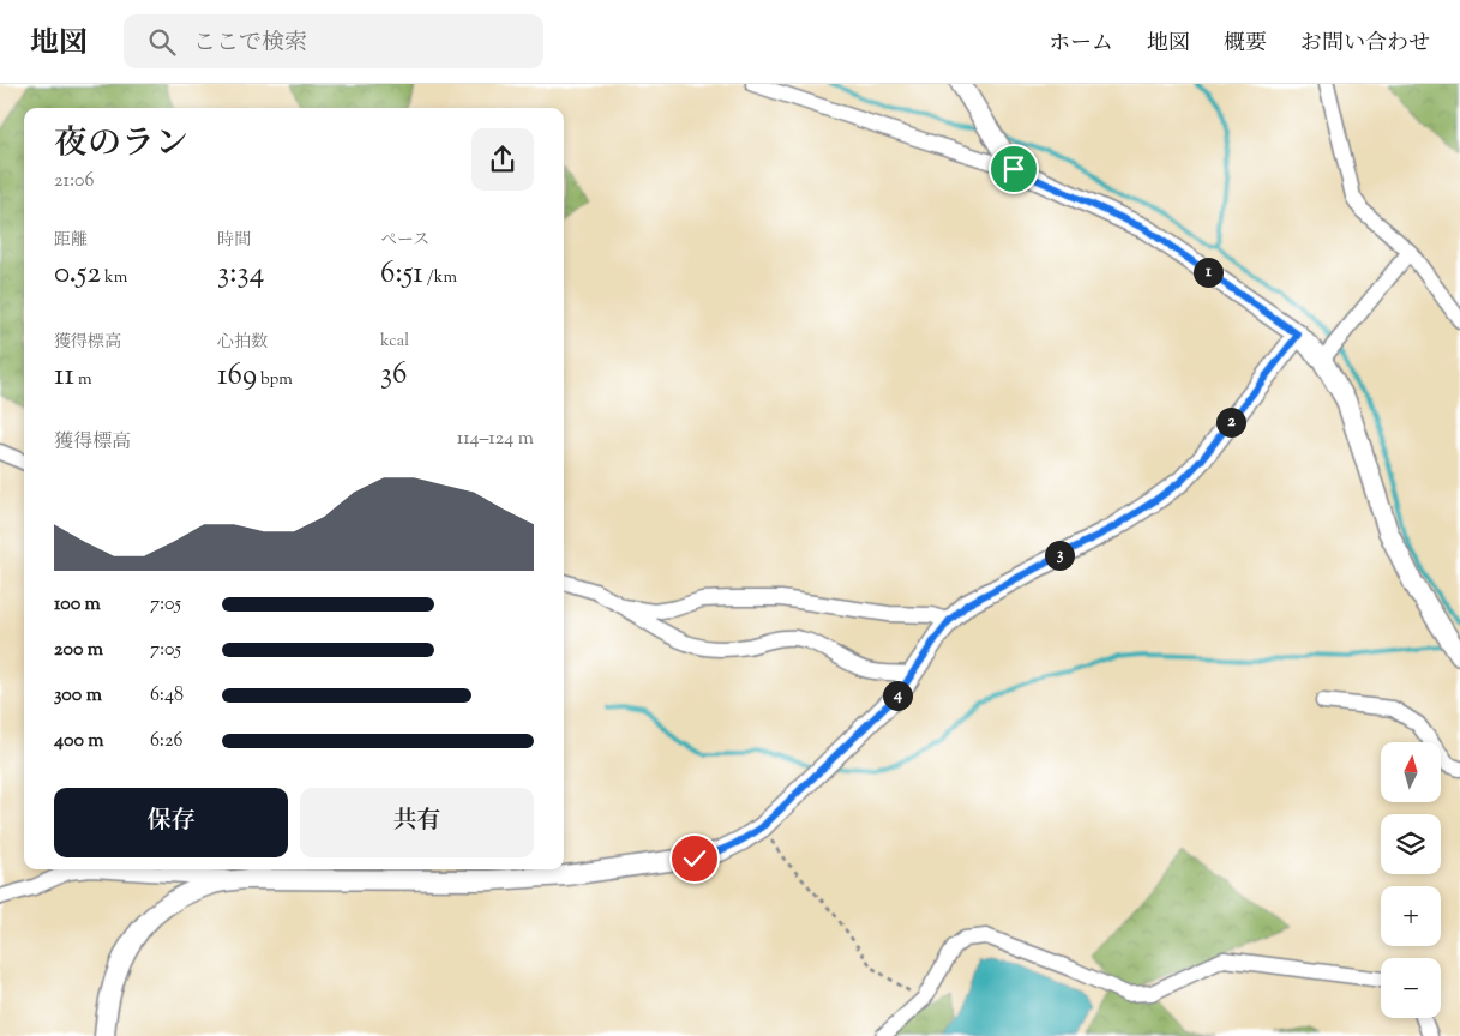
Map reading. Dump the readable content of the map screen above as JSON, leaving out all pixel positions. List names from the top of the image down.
{
  "north": "top",
  "page": {
    "header": "地図",
    "search": "ここで検索",
    "nav": [
      "ホーム",
      "地図",
      "概要",
      "お問い合わせ"
    ],
    "heading": ["夜のラン", "21:06"],
    "stats": [
      ["距離", "0.52 km"],
      ["時間", "3:34"],
      ["ペース", "6:51 /km"],
      ["獲得標高", "11 m"],
      ["心拍数", "169 bpm"],
      ["kcal", "36"]
    ],
    "pins": [
      "1",
      "2",
      "3",
      "4"
    ],
    "chart": ["獲得標高", "114–124 m"],
    "list": [
      {
        "name": "100 m",
        "note": "7:05"
      },
      {
        "name": "200 m",
        "note": "7:05"
      },
      {
        "name": "300 m",
        "note": "6:48"
      },
      {
        "name": "400 m",
        "note": "6:26"
      }
    ],
    "map_buttons": ["+", "−"],
    "buttons": ["保存", "共有"]
  }
}
